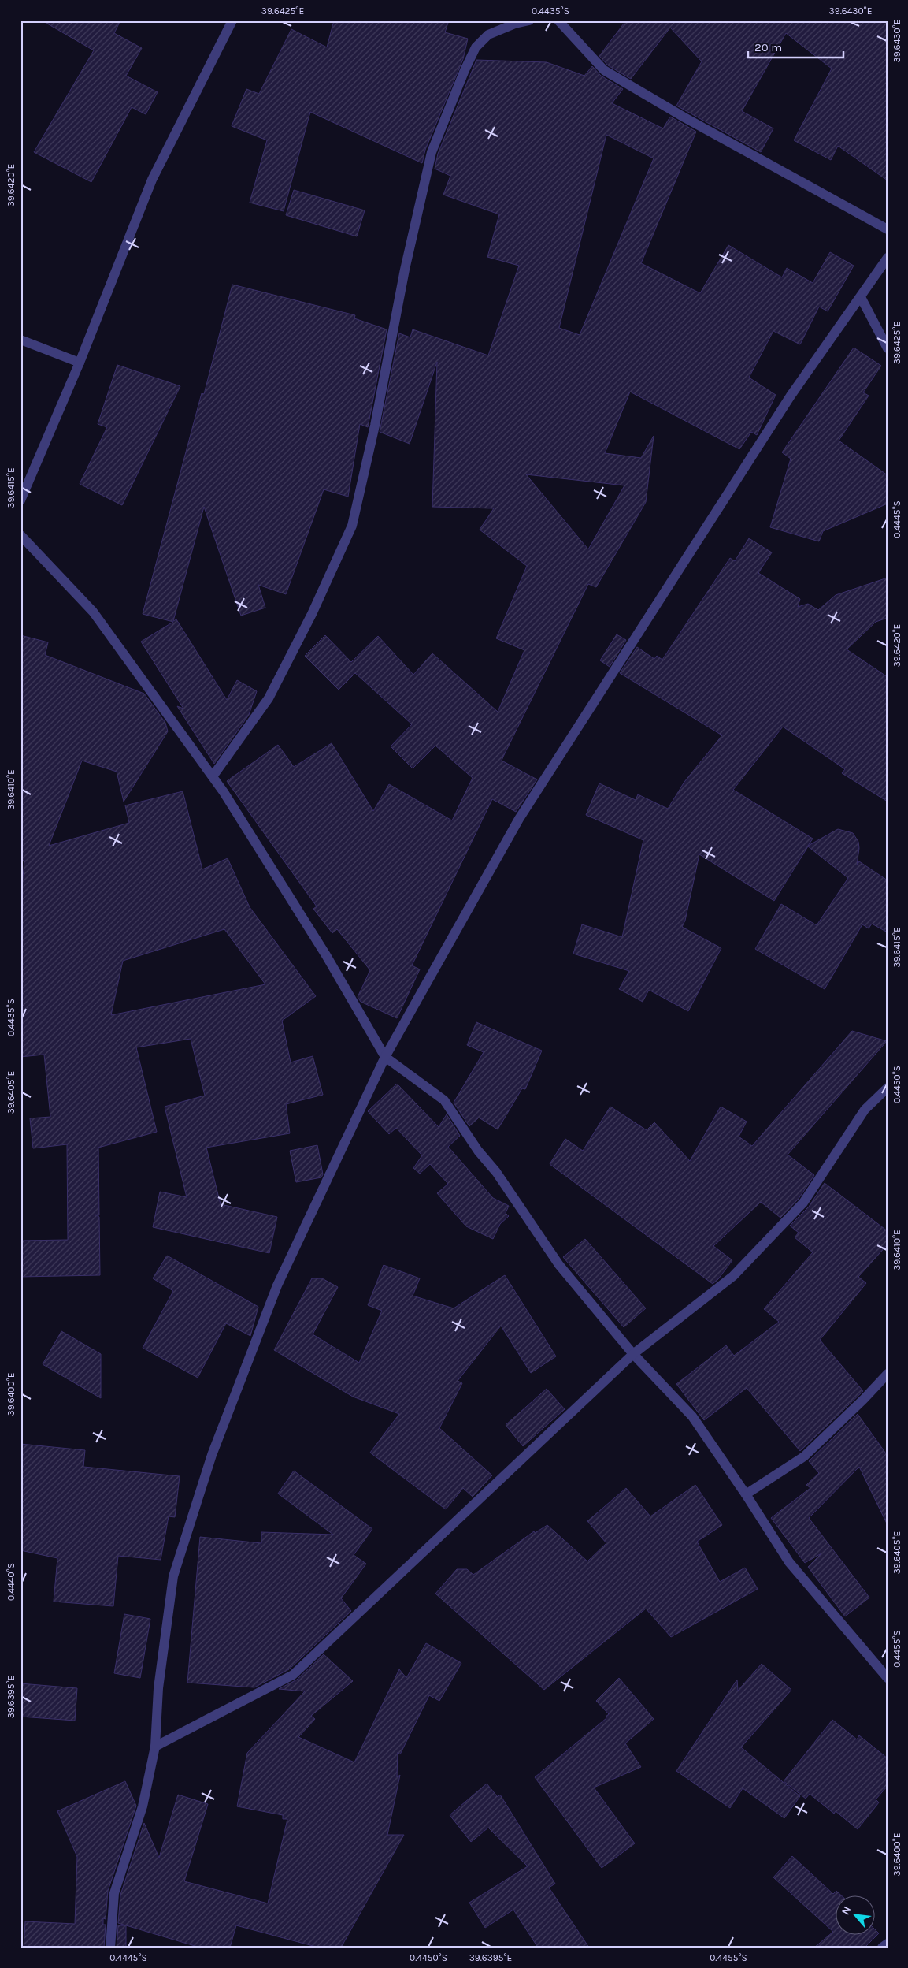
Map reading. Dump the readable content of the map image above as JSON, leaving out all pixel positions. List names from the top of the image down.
{
  "scale_bar": "20 m",
  "north": "top left",
  "coordinates": [
    "39.6425°E",
    "0.4435°S",
    "39.6430°E",
    "39.6420°E",
    "39.6415°E",
    "0.4445°S",
    "39.6410°E",
    "0.4450°S",
    "39.6405°E",
    "39.6400°E",
    "0.4440°S",
    "0.4455°S",
    "39.6395°E"
  ]
}
